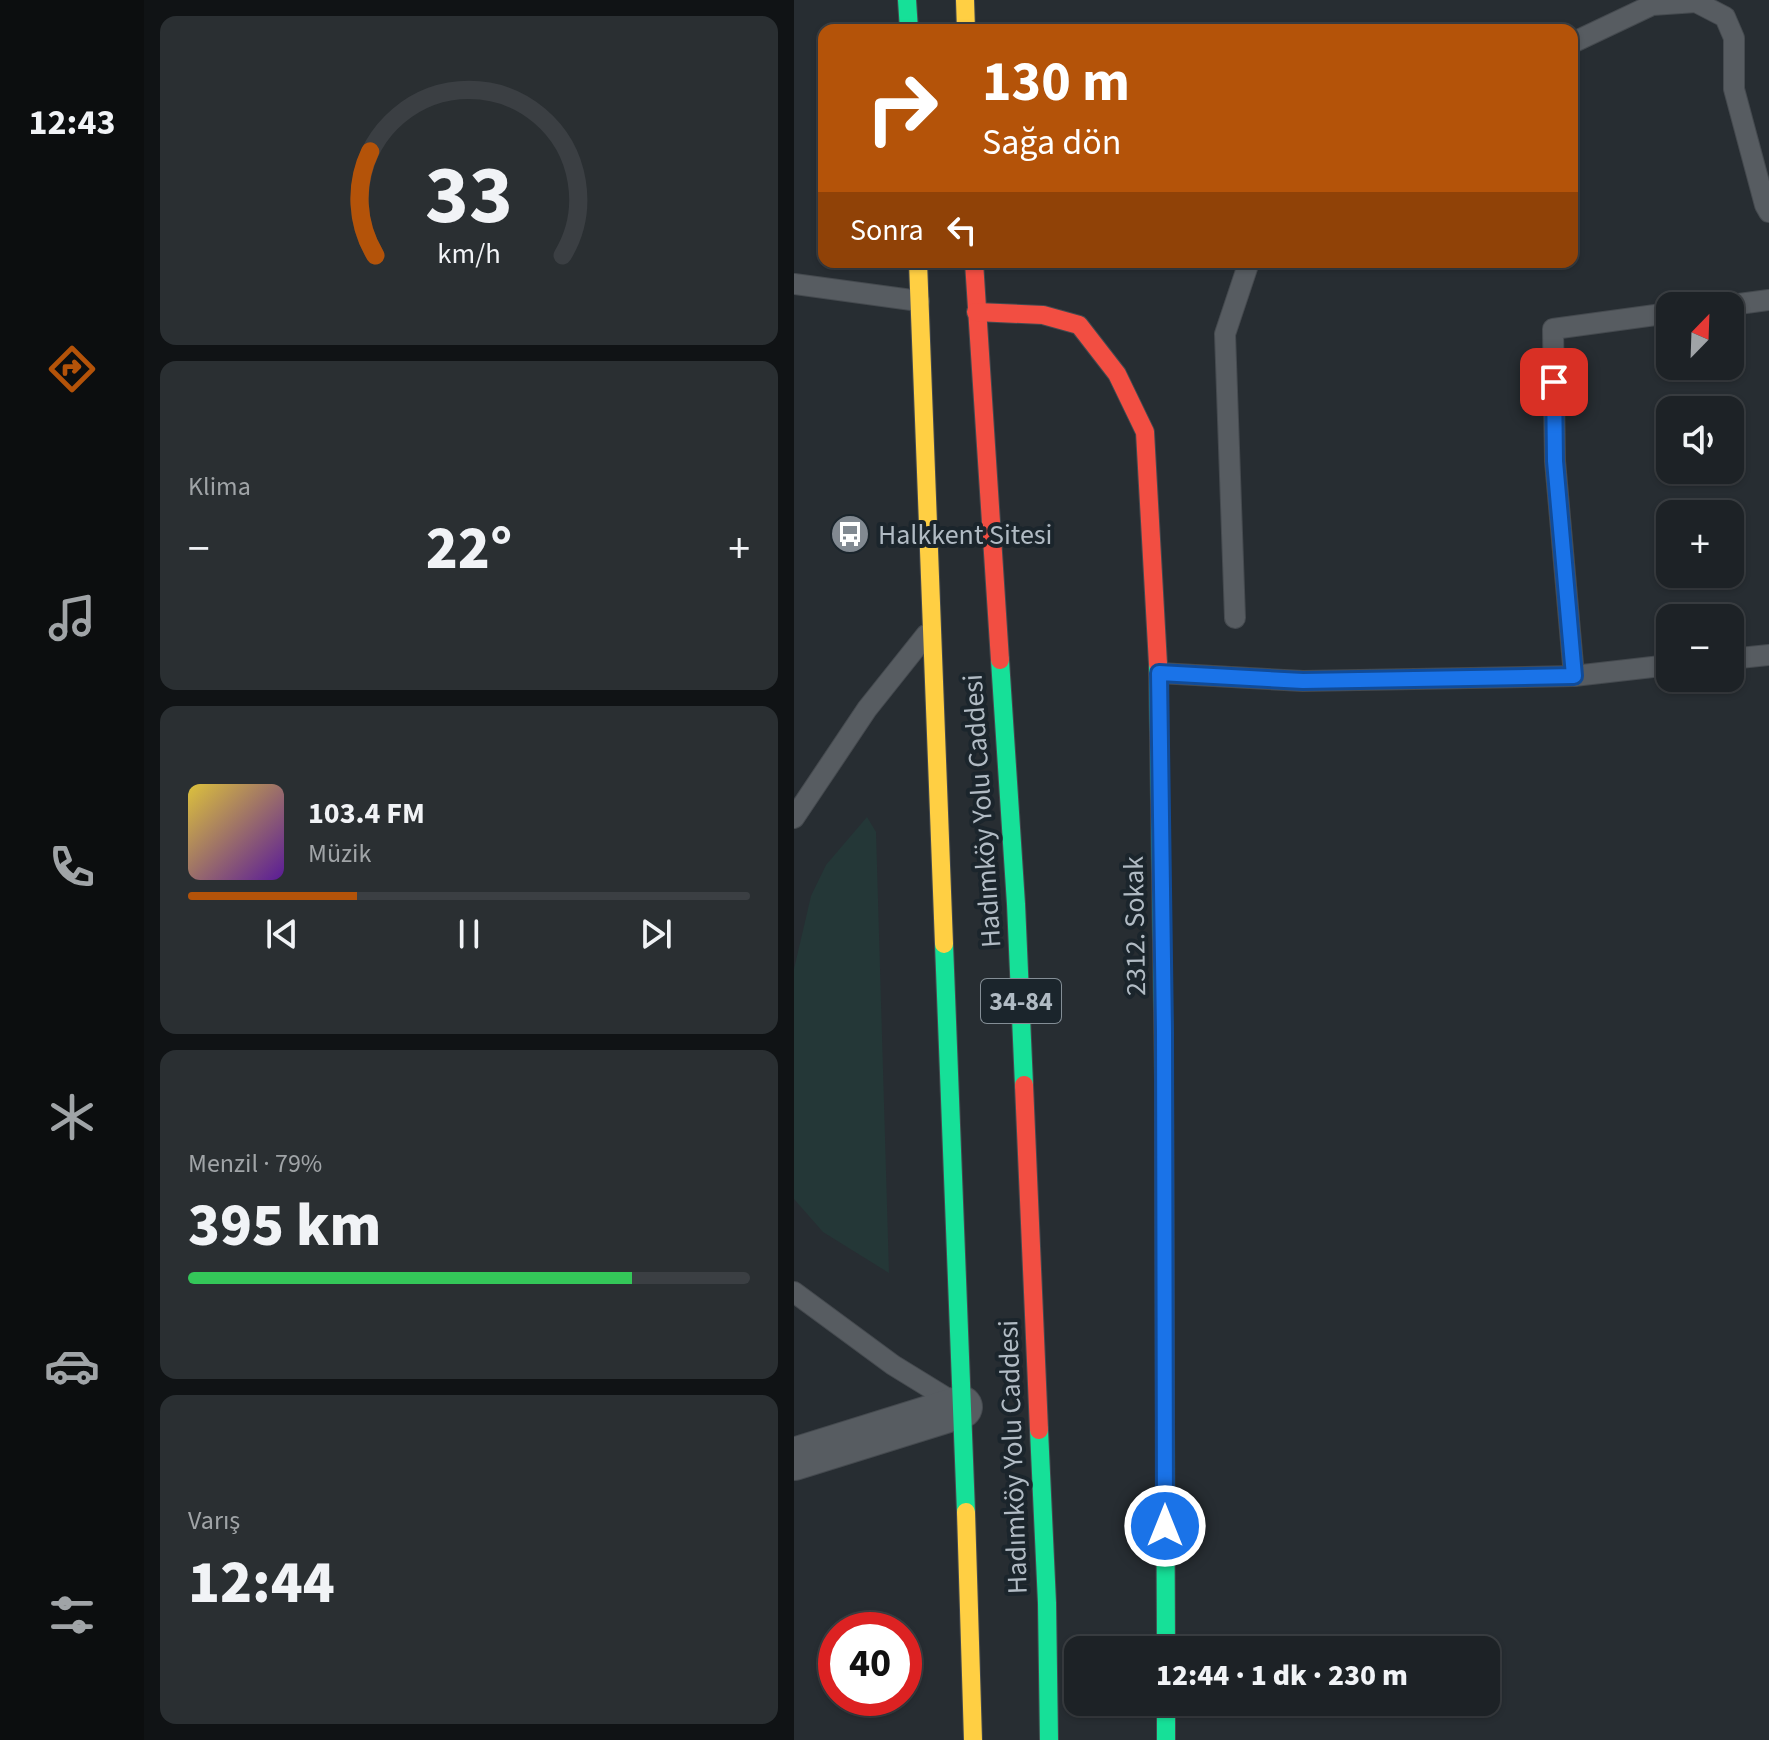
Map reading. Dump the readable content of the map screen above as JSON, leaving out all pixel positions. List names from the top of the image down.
{
  "streets": {
    "main road": ["Hadımköy Yolu Caddesi", "2312. Sokak", "34-84"]
  },
  "crossings": [
    ["Hadımköy Yolu Caddesi", "2312. Sokak"]
  ],
  "places": {
    "bus stop": ["Halkkent Sitesi"]
  },
  "north": "top right",
  "page": {
    "tabs": "12:43",
    "turn": ["130 m", "Sağa dön"],
    "then": "Sonra",
    "map_buttons": ["+", "−"],
    "tile": [
      "Klima",
      ["Menzil · 79%", "395 km"],
      ["Varış", "12:44"]
    ],
    "heat": ["−", "22°", "+"],
    "song": ["103.4 FM", "Müzik"],
    "limit": "40",
    "trip": "12:44 · 1 dk · 230 m",
    "gauge": ["33", "km/h"]
  }
}
